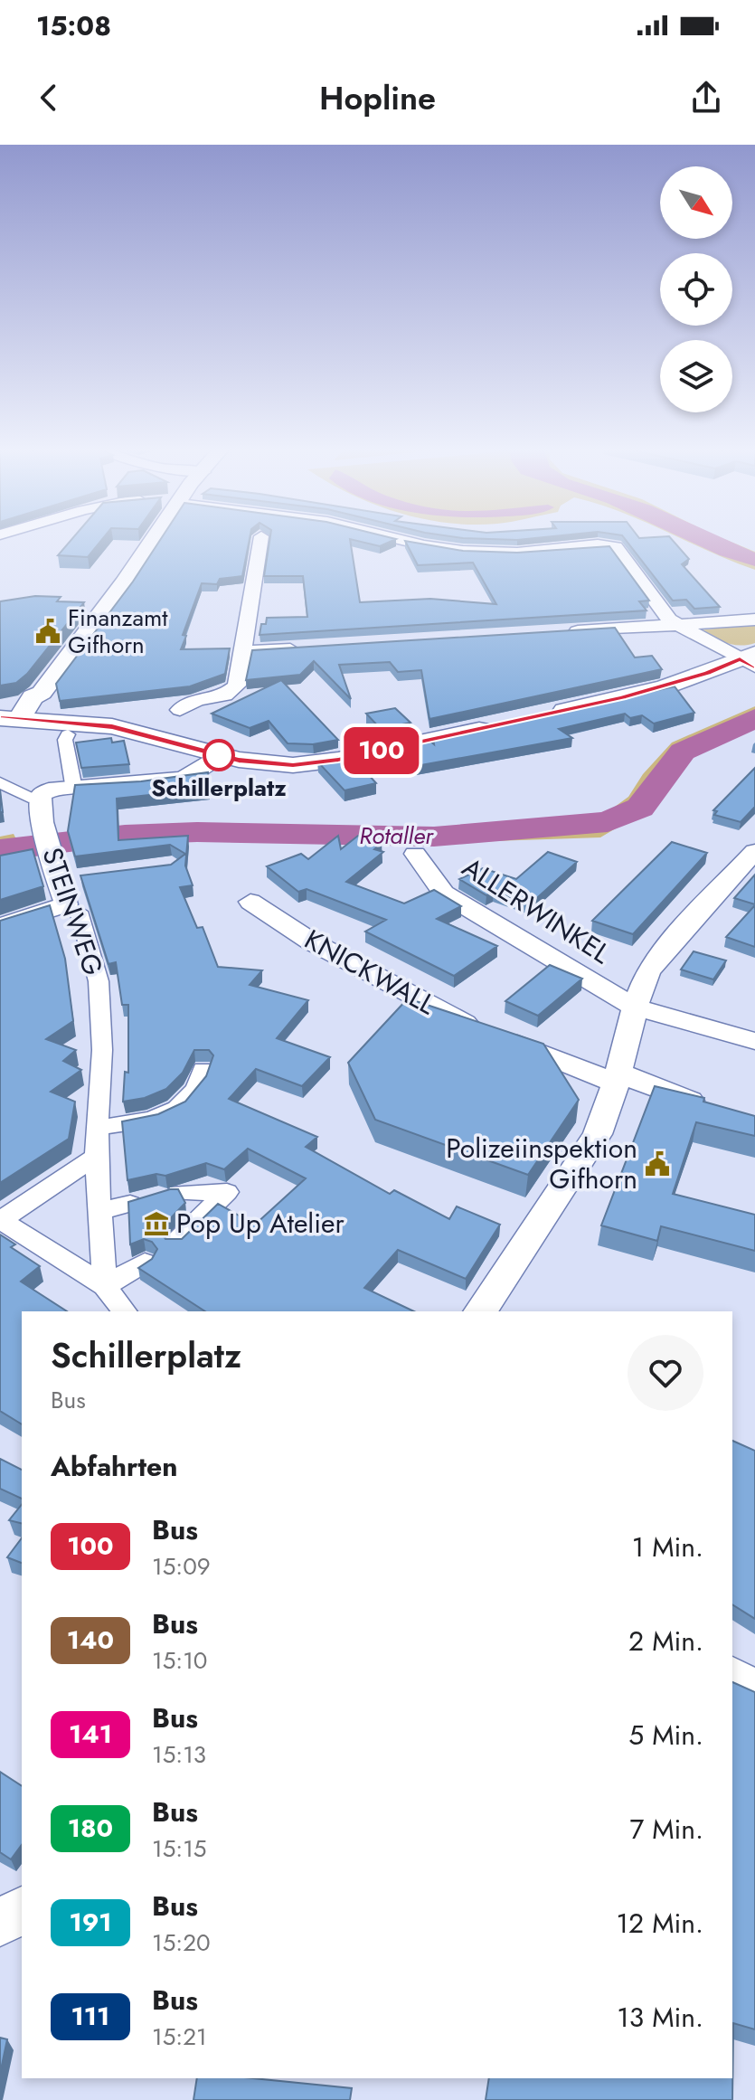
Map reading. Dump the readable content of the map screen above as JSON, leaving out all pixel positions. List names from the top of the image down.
{
  "streets": {
    "street": ["ALLERWINKEL", "STEINWEG", "KNICKWALL"]
  },
  "water": ["Rotaller"],
  "places": {
    "public building": ["Finanzamt Gifhorn", "Polizeiinspektion Gifhorn"],
    "other": ["Schillerplatz"],
    "museum": ["Pop Up Atelier"]
  },
  "lines": ["bus line 100"],
  "north": "bottom right",
  "page": {
    "status": "15:08",
    "header": "Hopline",
    "on_map": "100",
    "heading": [
      ["Schillerplatz", "Bus"],
      "Abfahrten"
    ],
    "list": [
      {
        "mark": "100",
        "name": "Bus",
        "note": "15:09",
        "value": "1 Min."
      },
      {
        "mark": "140",
        "name": "Bus",
        "note": "15:10",
        "value": "2 Min."
      },
      {
        "mark": "141",
        "name": "Bus",
        "note": "15:13",
        "value": "5 Min."
      },
      {
        "mark": "180",
        "name": "Bus",
        "note": "15:15",
        "value": "7 Min."
      },
      {
        "mark": "191",
        "name": "Bus",
        "note": "15:20",
        "value": "12 Min."
      },
      {
        "mark": "111",
        "name": "Bus",
        "note": "15:21",
        "value": "13 Min."
      }
    ]
  }
}
